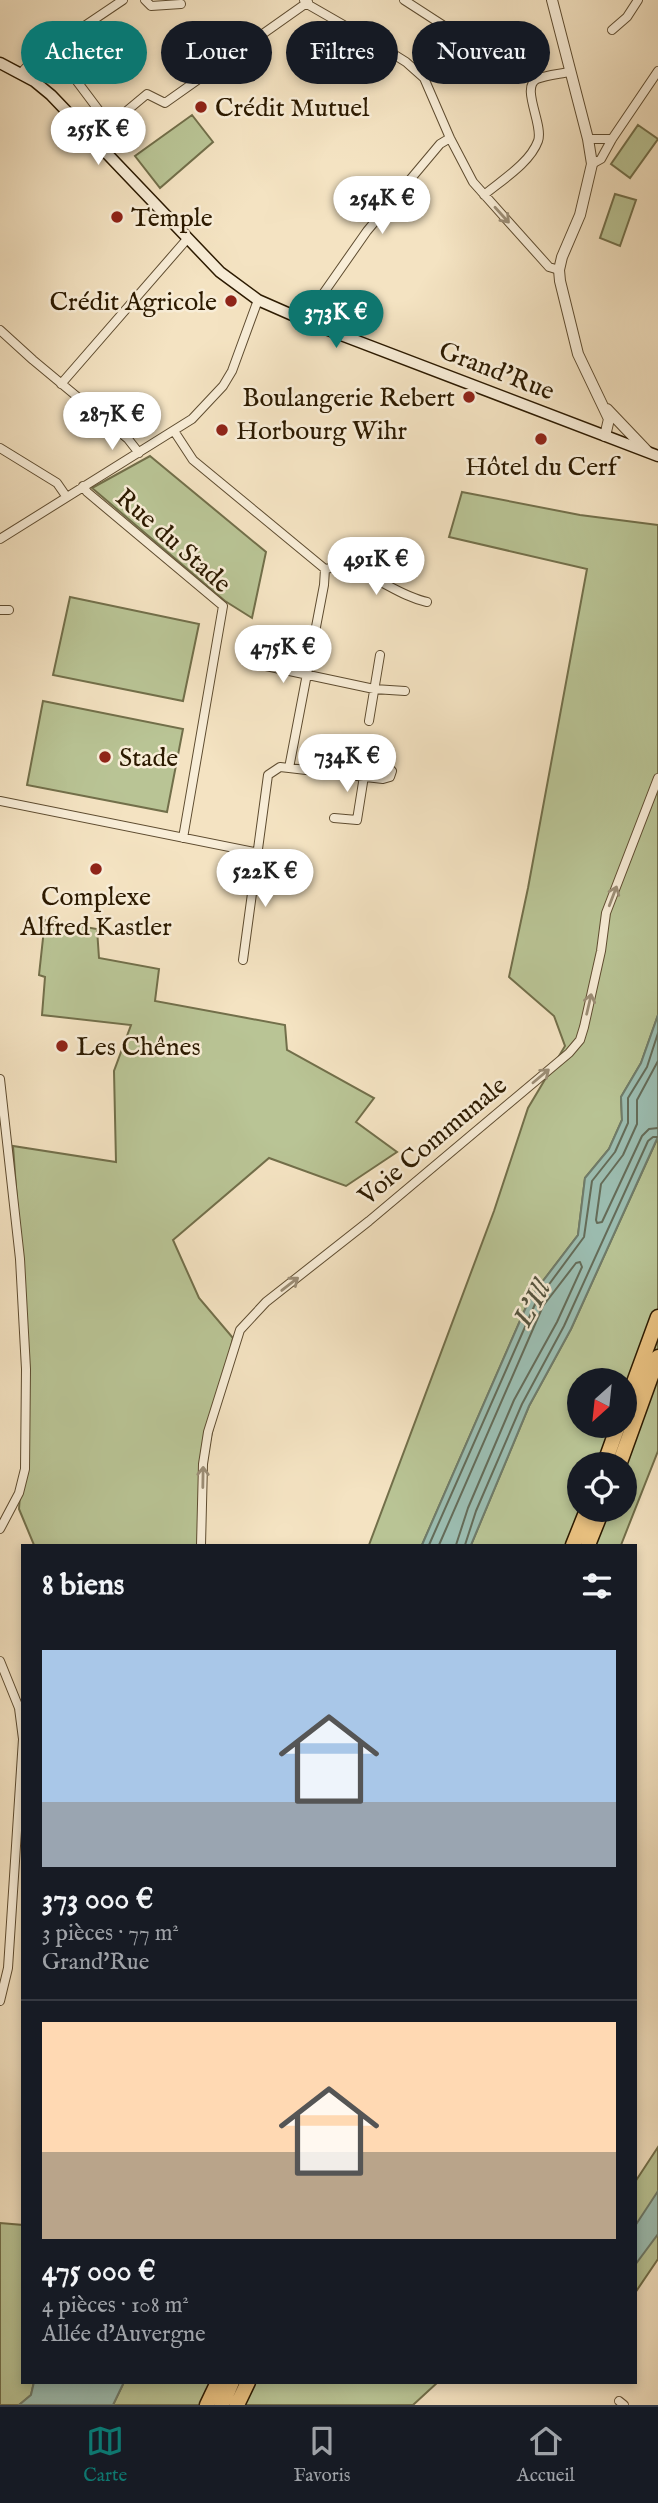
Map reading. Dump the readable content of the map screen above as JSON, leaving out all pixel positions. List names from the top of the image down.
{
  "streets": {
    "main road": ["Grand'Rue"],
    "street": ["Rue du Stade", "Voie Communale"]
  },
  "one_way": ["Voie Communale"],
  "water": ["L'Ill"],
  "places": [
    "Crédit Mutuel",
    "Temple",
    "Crédit Agricole",
    "Boulangerie Rebert",
    "Horbourg Wihr",
    "Hôtel du Cerf",
    "Stade",
    "Complexe Alfred Kastler",
    "Les Chênes"
  ],
  "north": "bottom left",
  "page": {
    "chip": [
      "Acheter",
      "Louer",
      "Filtres",
      "Nouveau"
    ],
    "price": [
      "255K €",
      "254K €",
      "373K €",
      "287K €",
      "491K €",
      "475K €",
      "734K €",
      "522K €"
    ],
    "heading": "8 biens",
    "list": [
      {
        "name": "373 000 €",
        "note": "3 pièces · 77 m² · Grand'Rue"
      },
      {
        "name": "475 000 €",
        "note": "4 pièces · 108 m² · Allée d'Auvergne"
      }
    ],
    "tabs": ["Carte", "Favoris", "Accueil"]
  }
}
